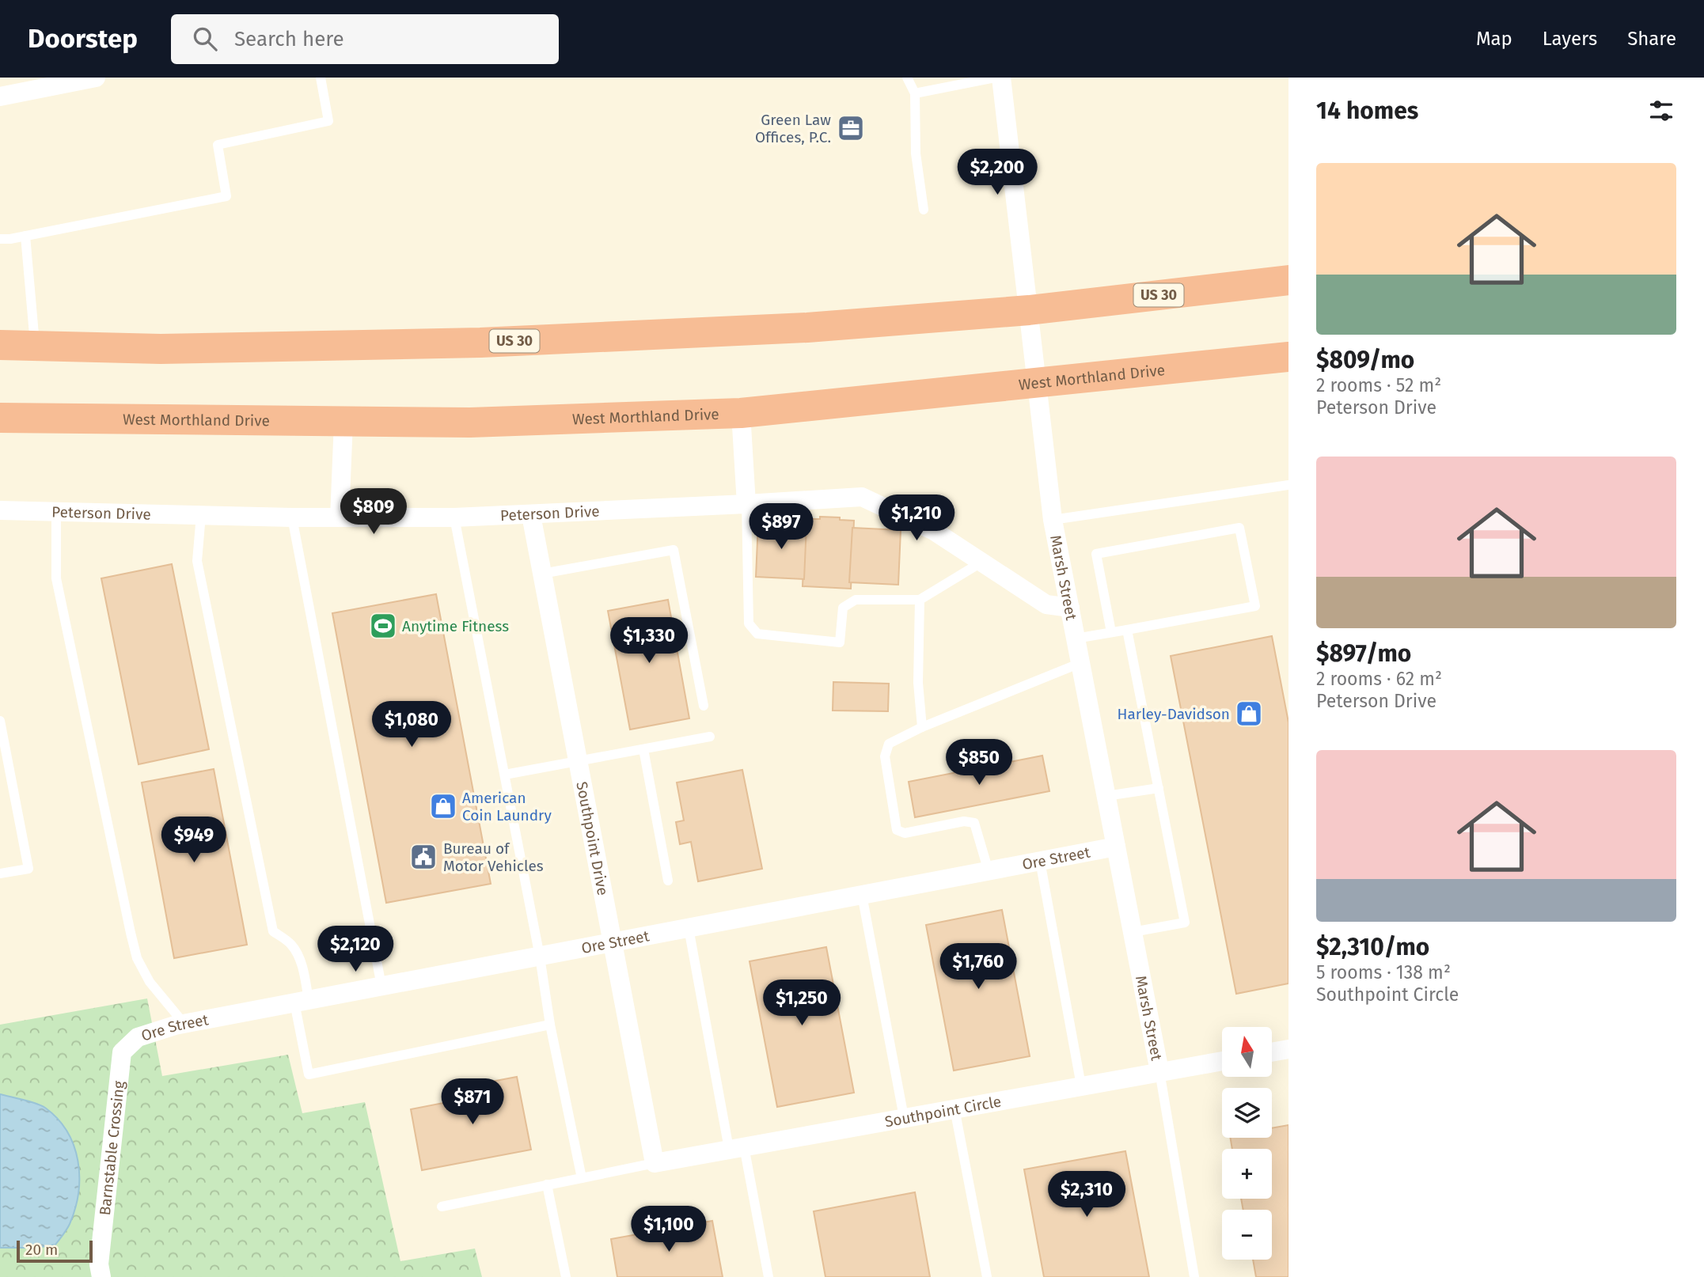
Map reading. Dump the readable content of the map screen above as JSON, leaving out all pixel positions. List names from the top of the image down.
{
  "streets": {
    "highway": ["US 30", "West Morthland Drive"],
    "street": [
      "Peterson Drive",
      "Marsh Street",
      "Southpoint Drive",
      "Ore Street",
      "Southpoint Circle",
      "Barnstable Crossing"
    ]
  },
  "crossings": [
    ["US 30", "Marsh Street"],
    ["West Morthland Drive", "Marsh Street"],
    ["Peterson Drive", "Marsh Street"],
    ["Peterson Drive", "Southpoint Drive"],
    ["Marsh Street", "Ore Street"],
    ["Marsh Street", "Southpoint Circle"],
    ["Southpoint Drive", "Ore Street"],
    ["Southpoint Drive", "Southpoint Circle"],
    ["Ore Street", "Barnstable Crossing"]
  ],
  "places": {
    "office": ["Green Law Offices, P.C."],
    "sports": ["Anytime Fitness"],
    "shop": ["Harley-Davidson", "American Coin Laundry"],
    "public building": ["Bureau of Motor Vehicles"]
  },
  "scale_bar": "20 m",
  "north": "top",
  "page": {
    "header": "Doorstep",
    "search": "Search here",
    "nav": ["Map", "Layers", "Share"],
    "heading": "14 homes",
    "list": [
      {
        "name": "$809/mo",
        "note": "2 rooms · 52 m² · Peterson Drive"
      },
      {
        "name": "$897/mo",
        "note": "2 rooms · 62 m² · Peterson Drive"
      },
      {
        "name": "$2,310/mo",
        "note": "5 rooms · 138 m² · Southpoint Circle"
      }
    ],
    "price": [
      "$2,200",
      "$809",
      "$1,210",
      "$897",
      "$1,330",
      "$1,080",
      "$850",
      "$949",
      "$2,120",
      "$1,760",
      "$1,250",
      "$871",
      "$2,310",
      "$1,100"
    ],
    "map_buttons": ["+", "−"],
    "scale": "20 m"
  }
}
